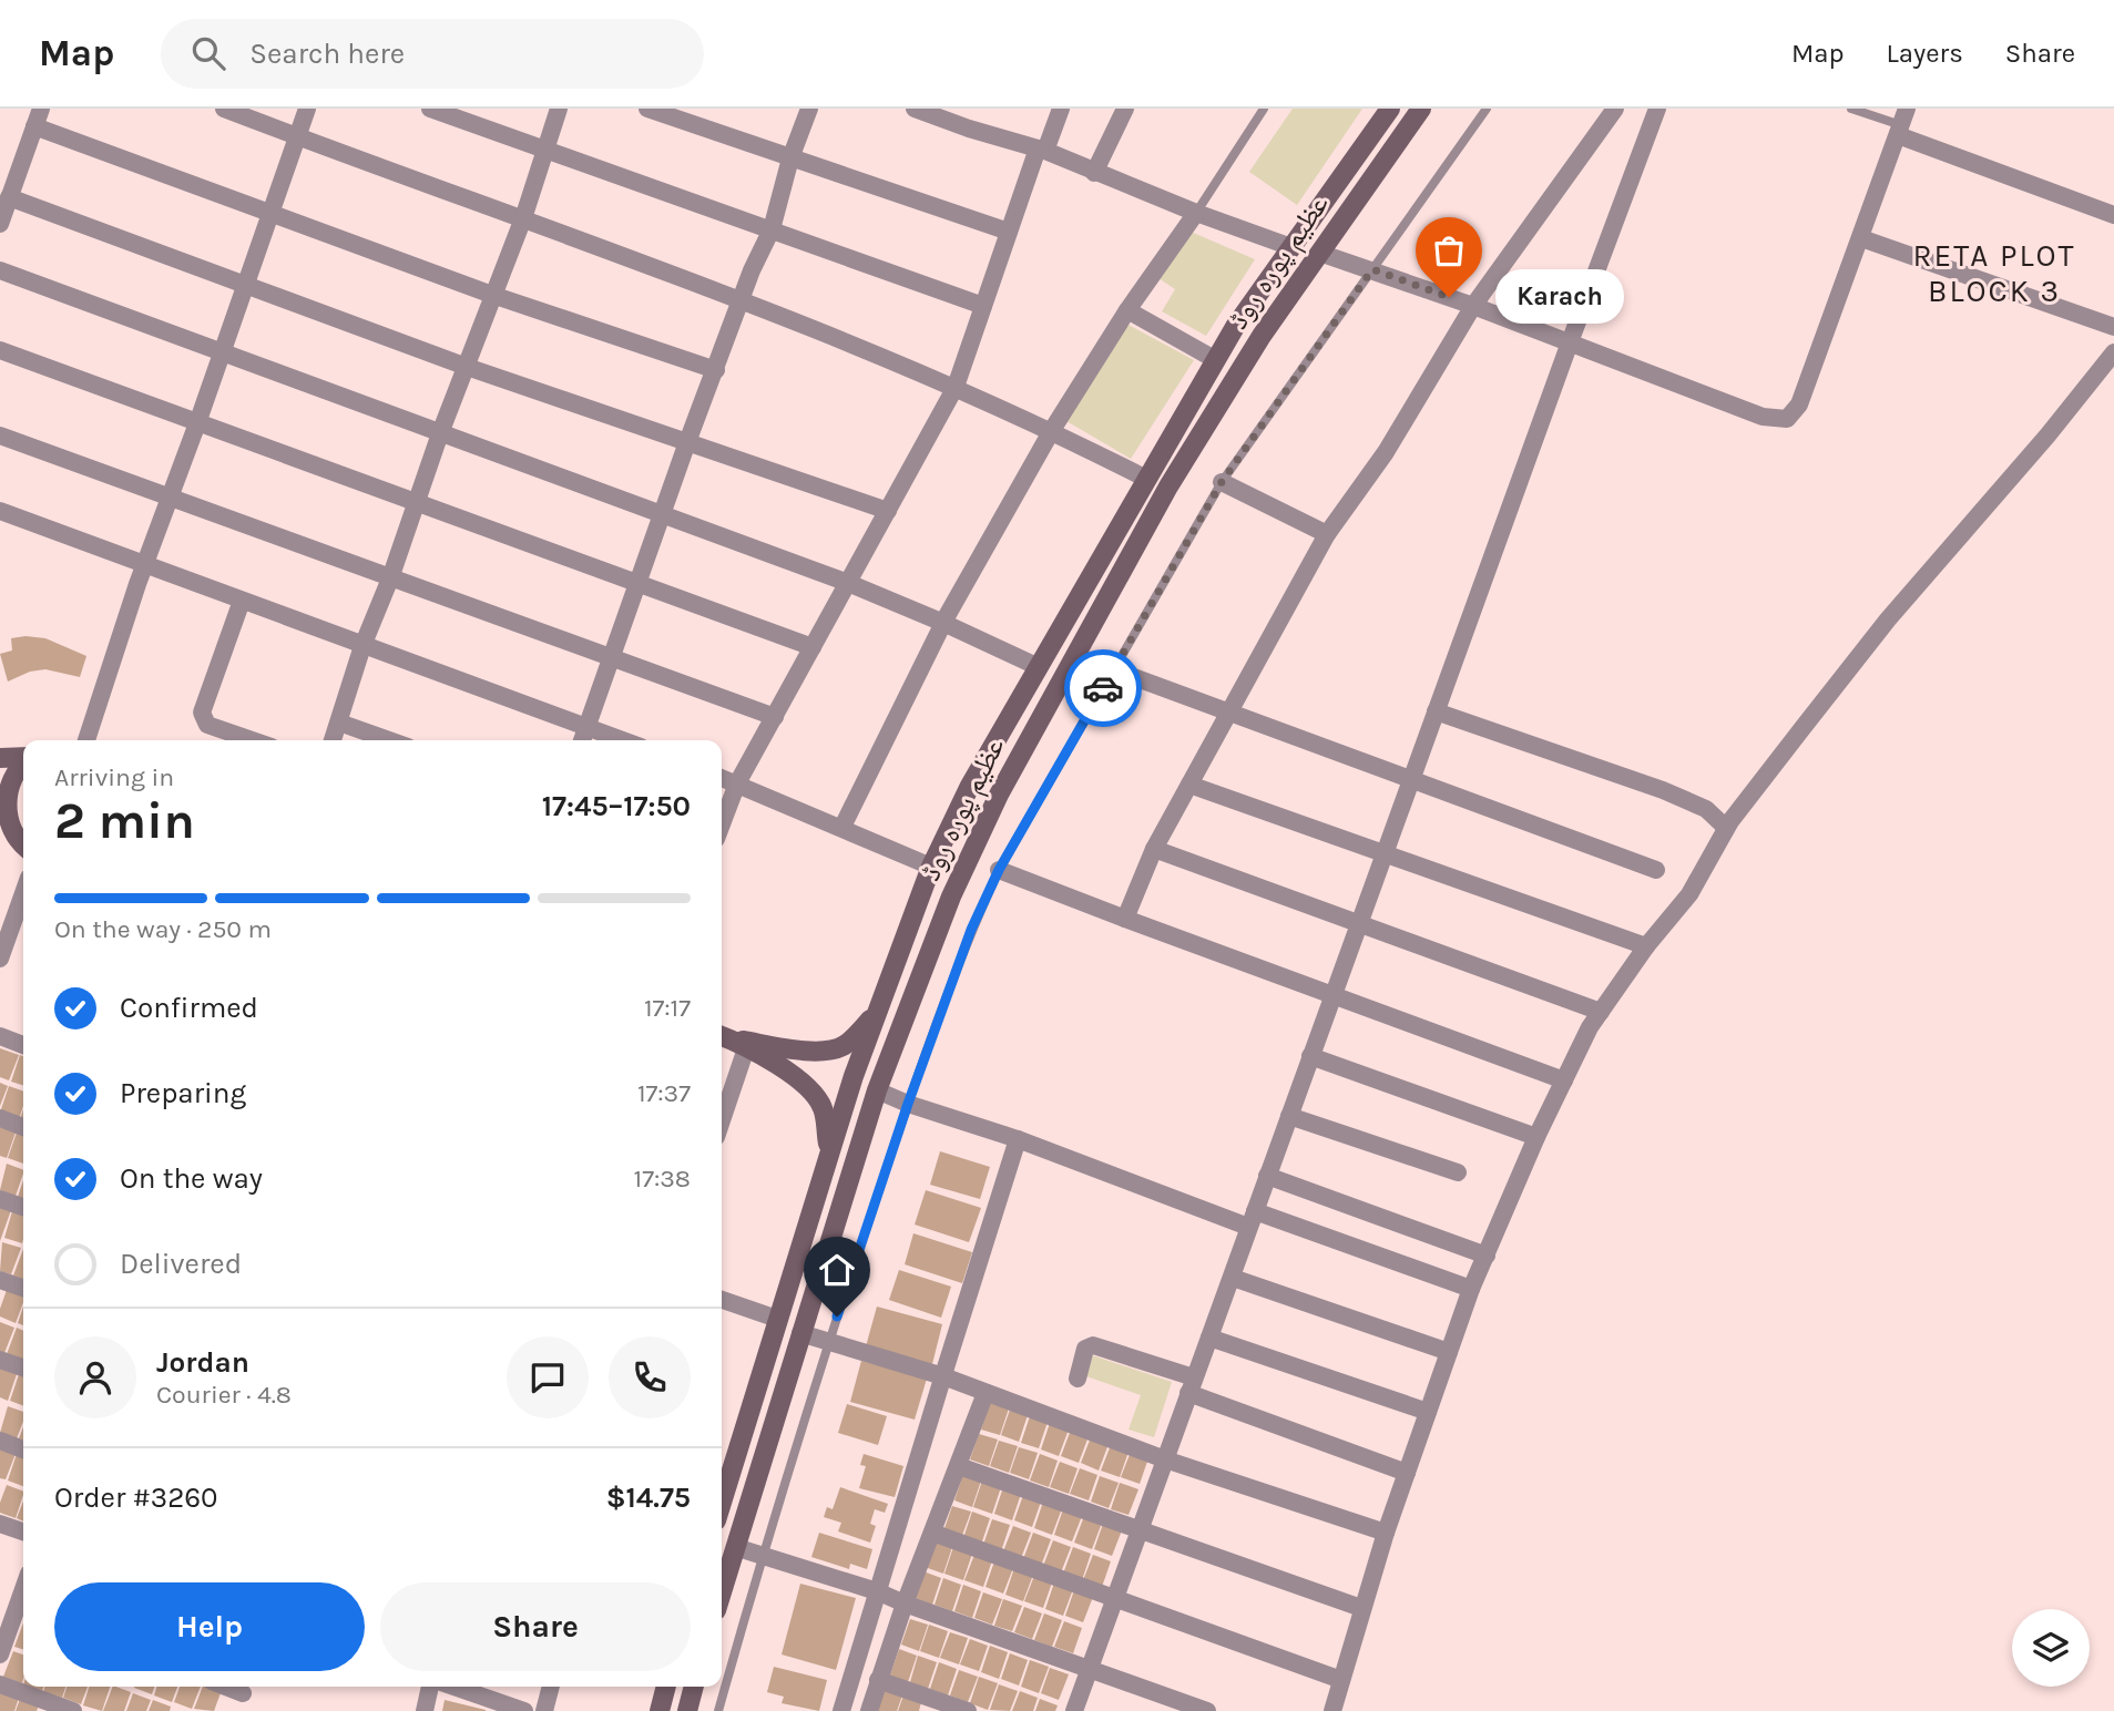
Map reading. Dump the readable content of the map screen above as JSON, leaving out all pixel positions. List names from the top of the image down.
{
  "streets": {
    "main road": ["عظیم پورہ روڈ"]
  },
  "districts": ["RETA PLOT BLOCK 3"],
  "places": ["Karach"],
  "page": {
    "header": "Map",
    "search": "Search here",
    "nav": ["Map", "Layers", "Share"],
    "bubble": "Karach",
    "heading": ["2 min", "Arriving in", "17:45–17:50"],
    "panel": [
      "Jordan",
      "Courier · 4.8",
      "Order #3260",
      "$14.75"
    ],
    "bar": "On the way · 250 m",
    "list": [
      ["Confirmed", "17:17"],
      ["Preparing", "17:37"],
      ["On the way", "17:38"],
      "Delivered"
    ],
    "buttons": ["Help", "Share"]
  }
}
